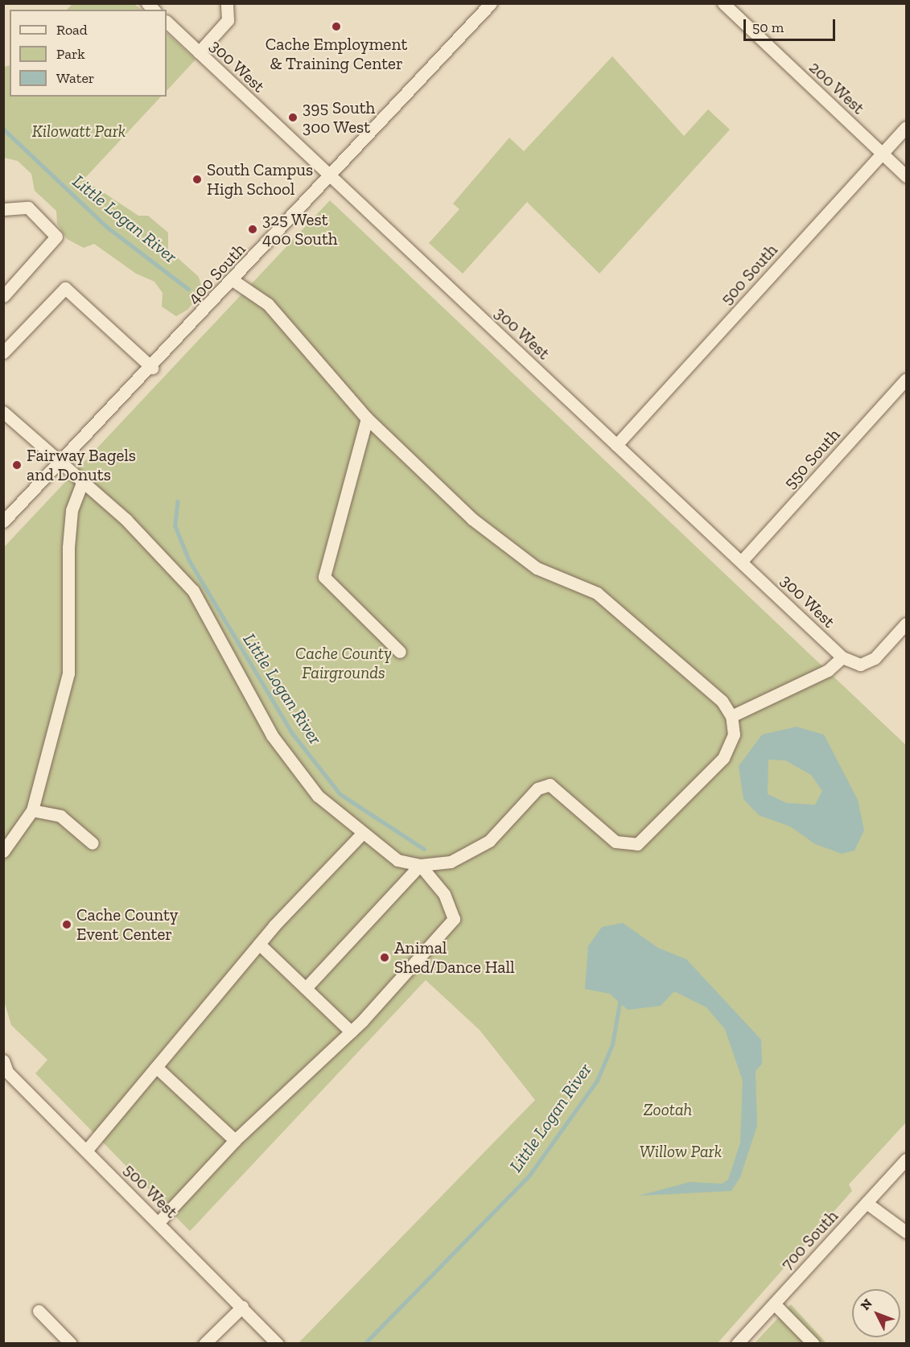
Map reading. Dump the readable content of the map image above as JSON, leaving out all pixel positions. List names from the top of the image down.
{
  "streets": {
    "street": [
      "300 West",
      "200 West",
      "400 South",
      "500 South",
      "550 South",
      "500 West",
      "700 South"
    ]
  },
  "crossings": [
    ["300 West", "400 South"],
    ["300 West", "500 South"],
    ["300 West", "550 South"],
    ["200 West", "500 South"]
  ],
  "water": ["Little Logan River"],
  "parks": [
    "Kilowatt Park",
    "Cache County Fairgrounds",
    "Zootah",
    "Willow Park"
  ],
  "places": [
    "Cache Employment & Training Center",
    "395 South 300 West",
    "South Campus High School",
    "325 West 400 South",
    "Fairway Bagels and Donuts",
    "Cache County Event Center",
    "Animal Shed/Dance Hall"
  ],
  "legend": ["Road", "Park", "Water"],
  "scale_bar": "50 m",
  "north": "top left"
}
